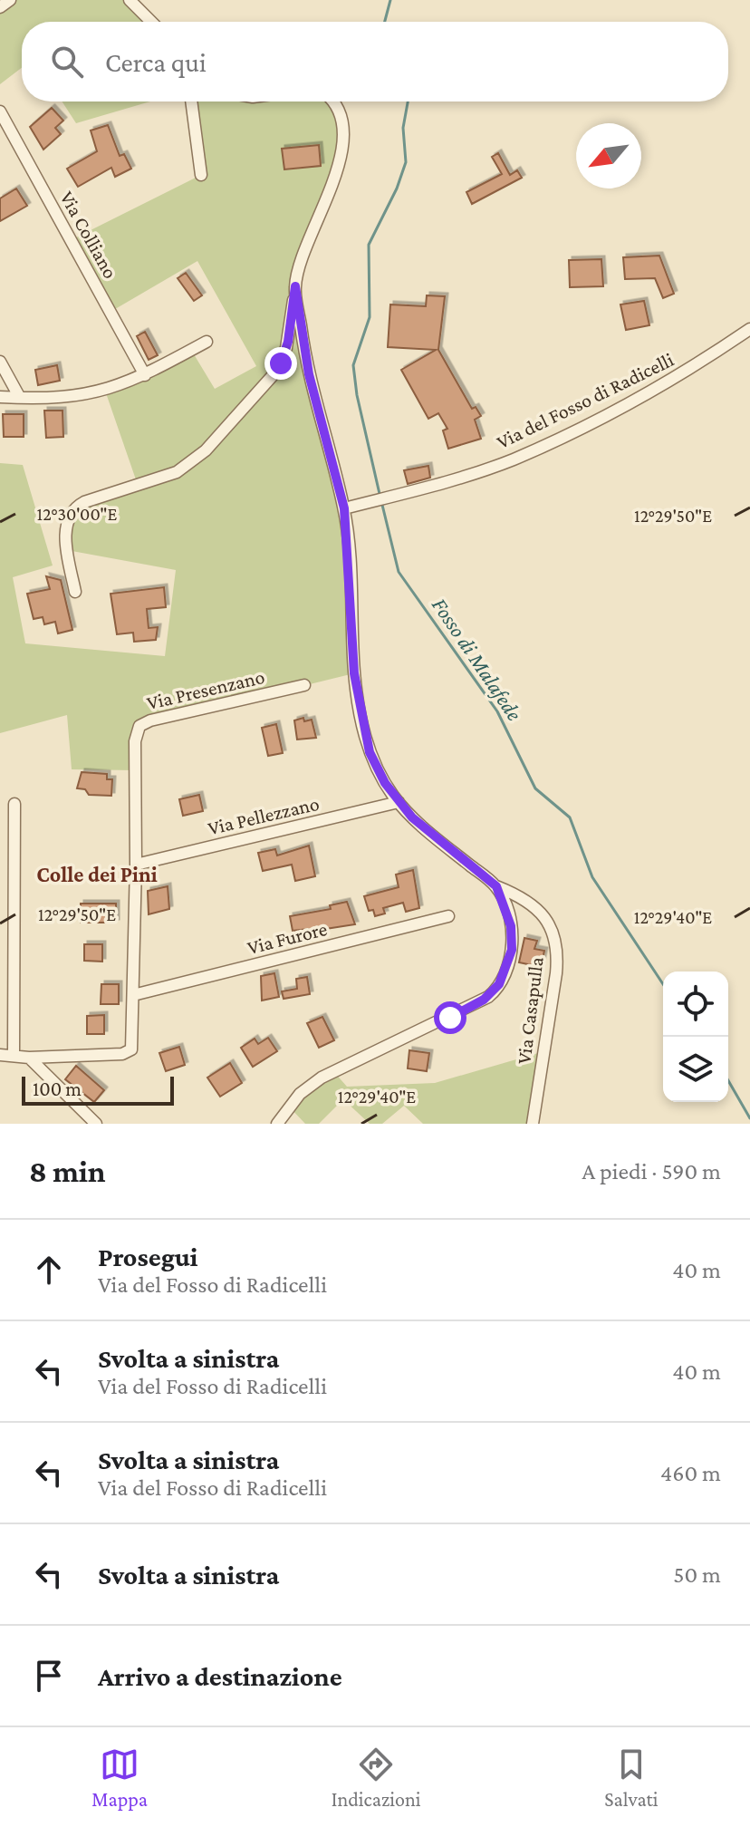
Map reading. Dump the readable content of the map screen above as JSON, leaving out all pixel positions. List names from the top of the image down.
{
  "streets": {
    "street": [
      "Via Colliano",
      "Via del Fosso di Radicelli",
      "Via Presenzano",
      "Via Pellezzano",
      "Via Furore",
      "Via Casapulla"
    ]
  },
  "crossings": [
    ["Via Presenzano", "Via Pellezzano"],
    ["Via Presenzano", "Via Furore"]
  ],
  "districts": ["Colle dei Pini"],
  "water": ["Fosso di Malafede"],
  "scale_bar": "100 m",
  "north": "bottom left",
  "page": {
    "search": "Cerca qui",
    "scale": "100 m",
    "heading": ["8 min", "A piedi · 590 m"],
    "list": [
      ["Prosegui", "Via del Fosso di Radicelli", "40 m"],
      ["Svolta a sinistra", "Via del Fosso di Radicelli", "40 m"],
      ["Svolta a sinistra", "Via del Fosso di Radicelli", "460 m"],
      ["Svolta a sinistra", "50 m"],
      "Arrivo a destinazione"
    ],
    "nav": ["Mappa", "Indicazioni", "Salvati"]
  },
  "coordinates": ["12°30'00\"E", "12°29'50\"E", "12°29'40\"E"]
}
